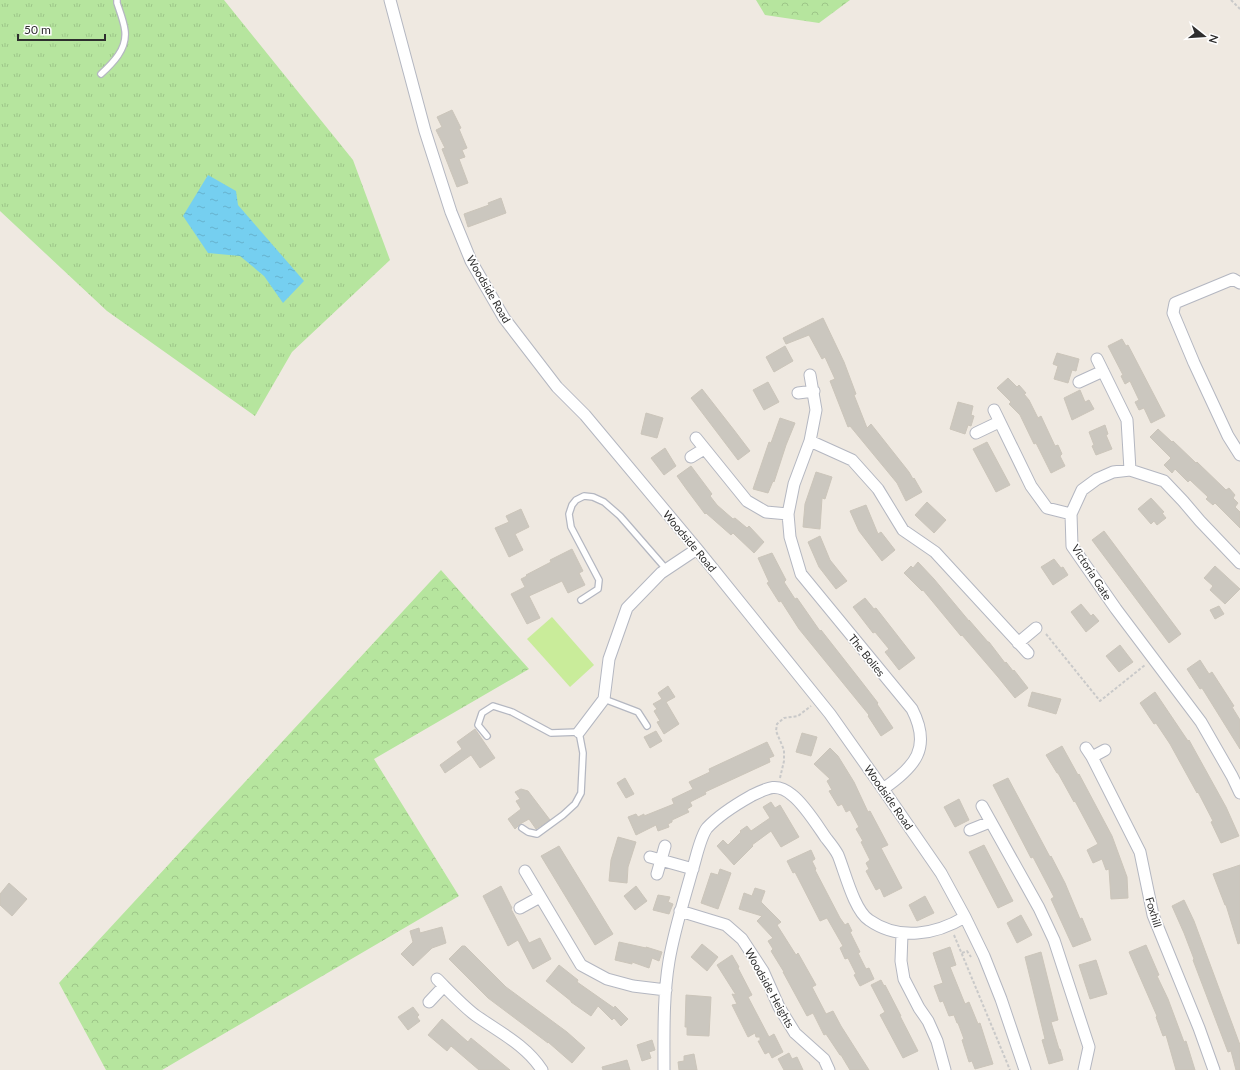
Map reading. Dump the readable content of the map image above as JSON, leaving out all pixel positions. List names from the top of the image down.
{
  "streets": {
    "street": [
      "Woodside Road",
      "Victoria Gate",
      "The Bolies",
      "Foxhill",
      "Woodside Heights"
    ]
  },
  "crossings": [
    ["Woodside Road", "The Bolies"]
  ],
  "scale_bar": "50 m",
  "north": "right"
}
